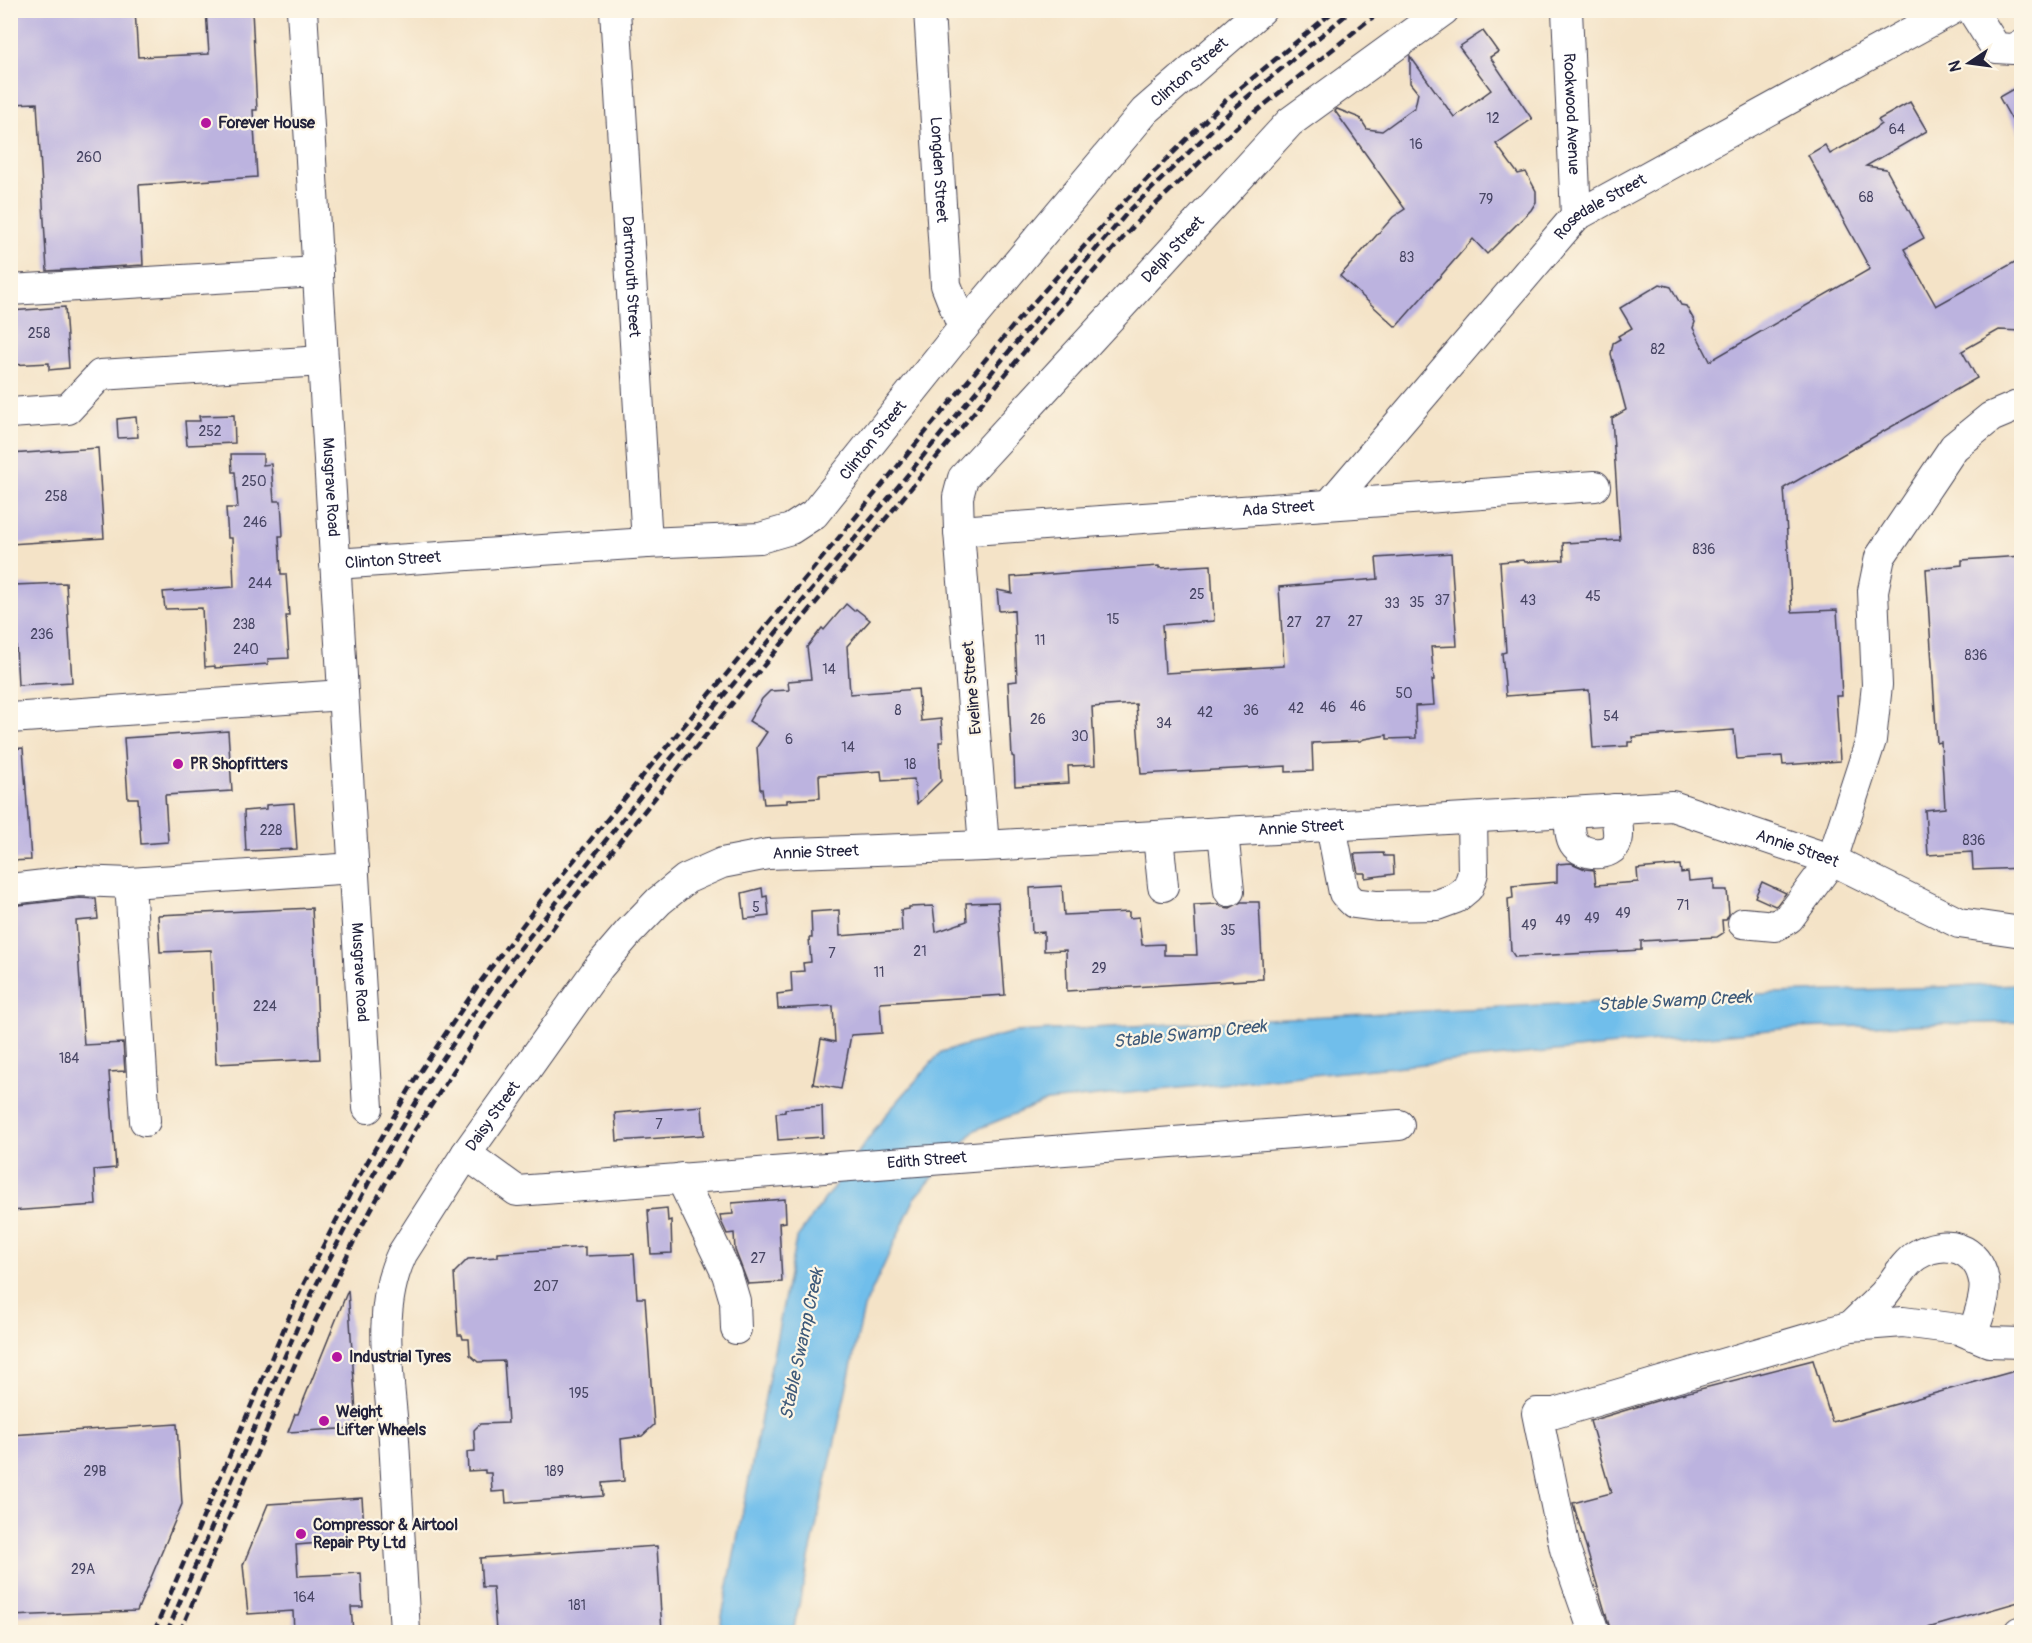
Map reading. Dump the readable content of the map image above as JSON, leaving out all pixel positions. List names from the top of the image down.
{
  "streets": {
    "street": [
      "Clinton Street",
      "Rookwood Avenue",
      "Longden Street",
      "Rosedale Street",
      "Delph Street",
      "Dartmouth Street",
      "Musgrave Road",
      "Ada Street",
      "Eveline Street",
      "Annie Street",
      "Daisy Street",
      "Edith Street"
    ]
  },
  "crossings": [
    ["Clinton Street", "Longden Street"],
    ["Clinton Street", "Dartmouth Street"],
    ["Clinton Street", "Musgrave Road"],
    ["Rookwood Avenue", "Rosedale Street"],
    ["Rosedale Street", "Ada Street"],
    ["Delph Street", "Ada Street"],
    ["Delph Street", "Eveline Street"],
    ["Ada Street", "Eveline Street"],
    ["Eveline Street", "Annie Street"],
    ["Annie Street", "Daisy Street"],
    ["Daisy Street", "Edith Street"]
  ],
  "water": ["Stable Swamp Creek"],
  "places": [
    "Forever House",
    "PR Shopfitters",
    "Industrial Tyres",
    "Weight Lifter Wheels",
    "Compressor & Airtool Repair Pty Ltd"
  ],
  "house_numbers": [
    "12",
    "64",
    "16",
    "260",
    "68",
    "79",
    "83",
    "258",
    "82",
    "252",
    "250",
    "258",
    "246",
    "836",
    "244",
    "25",
    "45",
    "37",
    "43",
    "35",
    "33",
    "15",
    "27",
    "27",
    "27",
    "238",
    "236",
    "11",
    "240",
    "836",
    "14",
    "50",
    "46",
    "46",
    "42",
    "8",
    "36",
    "42",
    "54",
    "26",
    "34",
    "30",
    "6",
    "14",
    "18",
    "228",
    "836",
    "71",
    "5",
    "49",
    "49",
    "49",
    "49",
    "35",
    "21",
    "7",
    "29",
    "11",
    "224",
    "184",
    "7",
    "27",
    "207",
    "195",
    "29B",
    "189",
    "29A",
    "164",
    "181"
  ],
  "north": "left"
}
